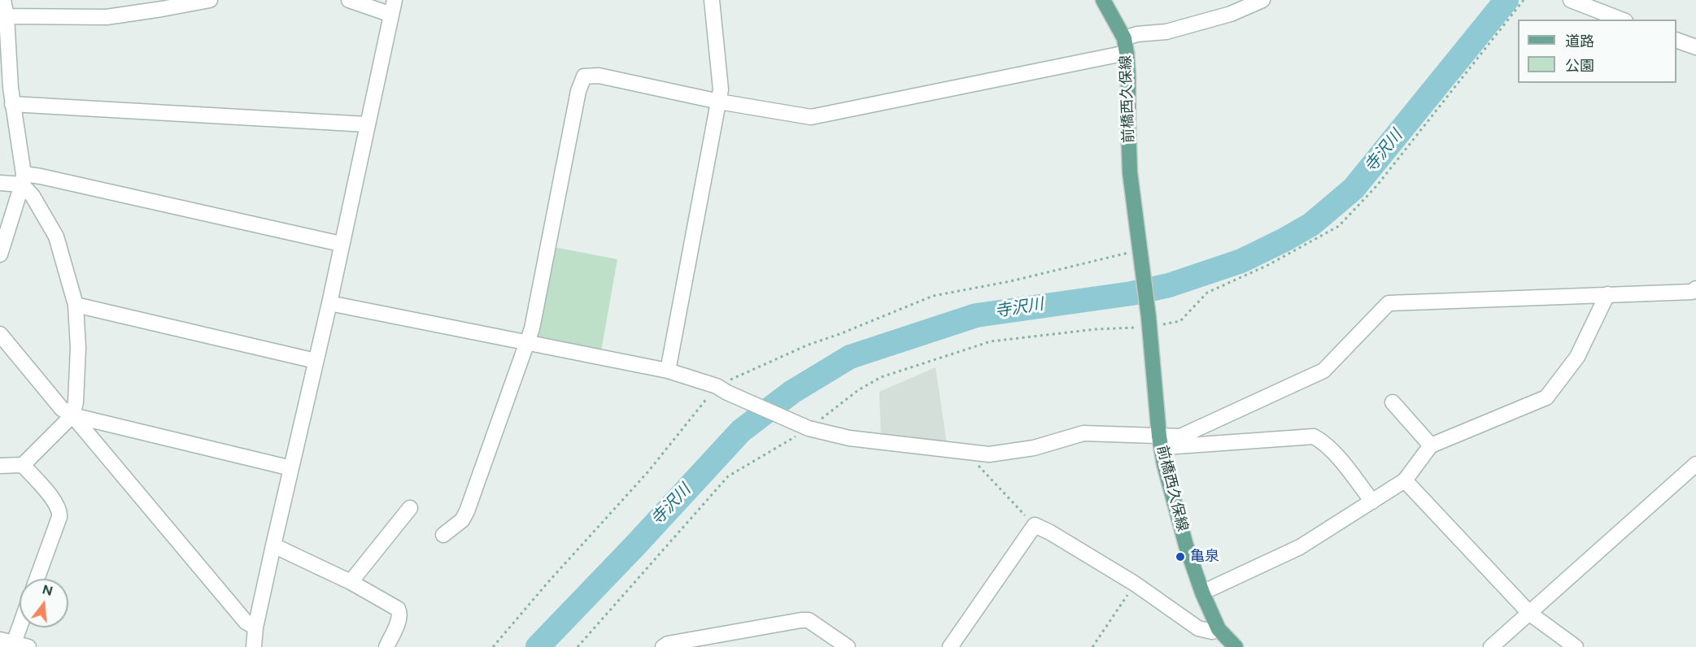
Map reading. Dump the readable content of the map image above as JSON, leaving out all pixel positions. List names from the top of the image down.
{
  "streets": {
    "main road": ["前橋西久保線"]
  },
  "water": ["寺沢川"],
  "places": ["亀泉"],
  "legend": ["道路", "公園"],
  "north": "top"
}
